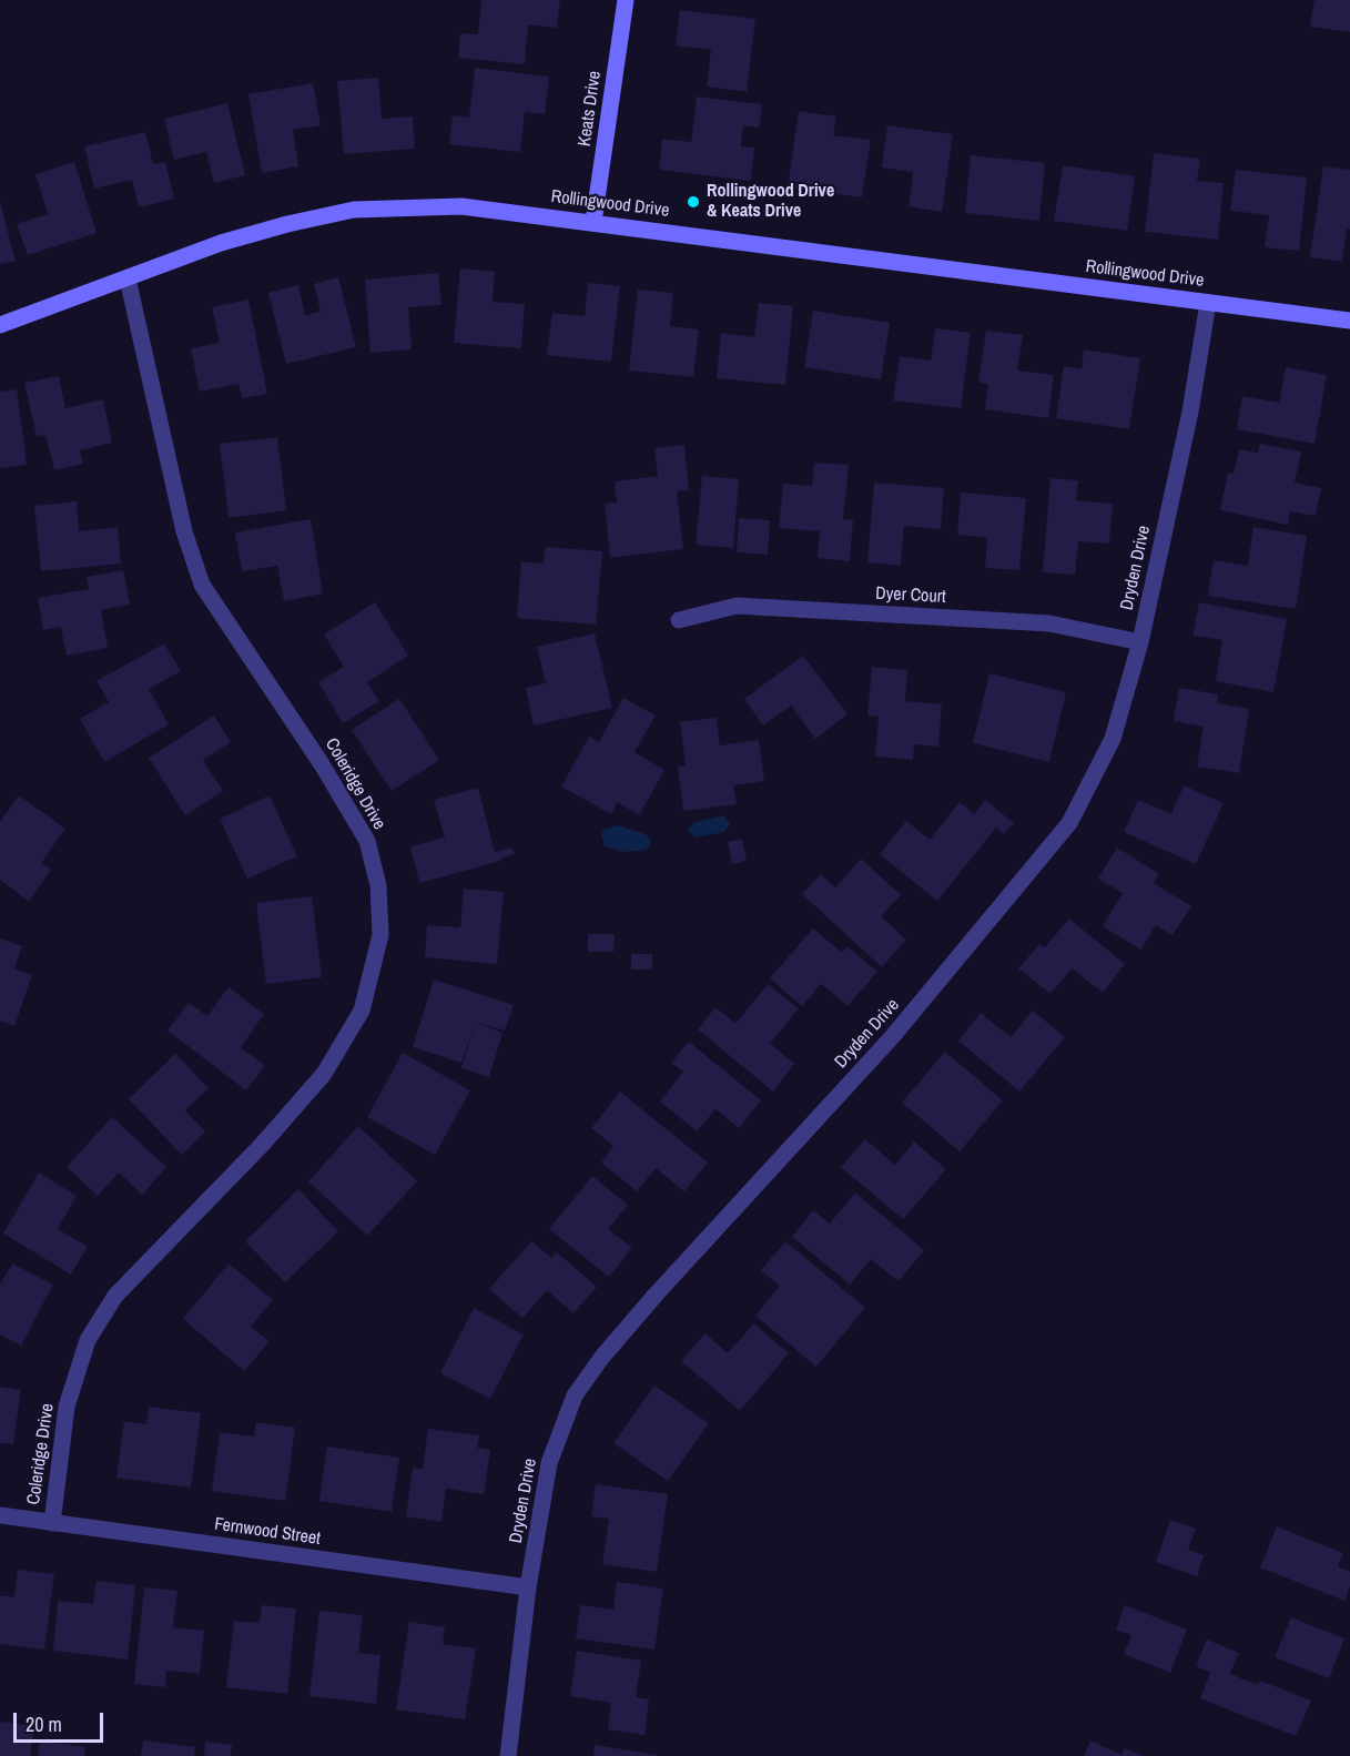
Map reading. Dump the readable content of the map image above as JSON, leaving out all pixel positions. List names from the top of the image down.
{
  "streets": {
    "street": [
      "Keats Drive",
      "Rollingwood Drive",
      "Dryden Drive",
      "Dyer Court",
      "Coleridge Drive",
      "Fernwood Street"
    ]
  },
  "crossings": [
    ["Keats Drive", "Rollingwood Drive"],
    ["Rollingwood Drive", "Dryden Drive"],
    ["Rollingwood Drive", "Coleridge Drive"],
    ["Dryden Drive", "Dyer Court"],
    ["Dryden Drive", "Fernwood Street"],
    ["Coleridge Drive", "Fernwood Street"]
  ],
  "places": ["Rollingwood Drive & Keats Drive"],
  "scale_bar": "20 m"
}
